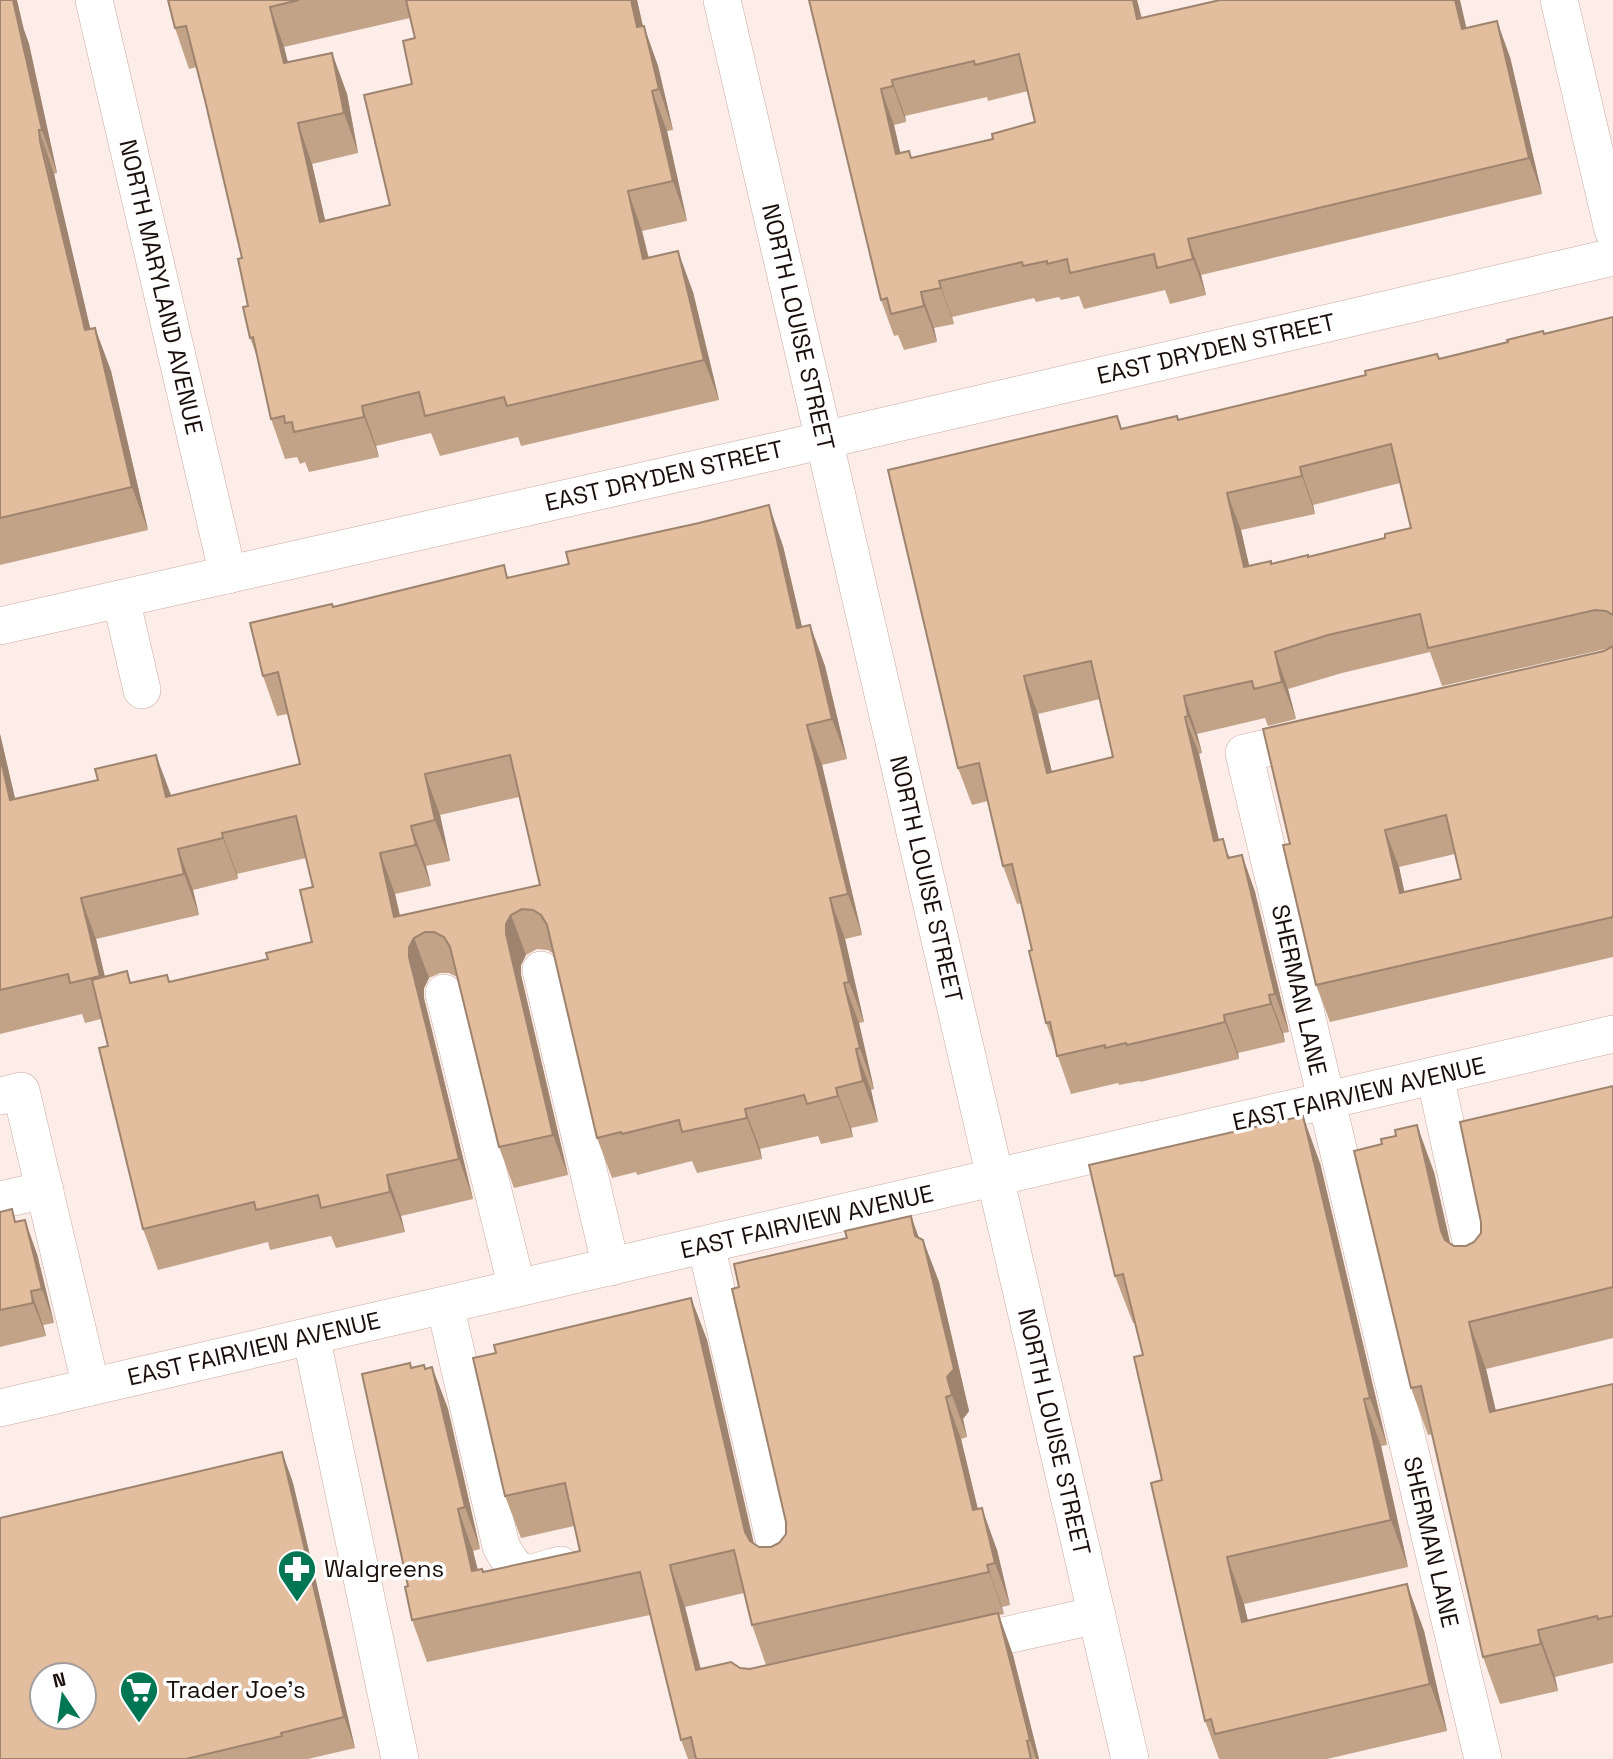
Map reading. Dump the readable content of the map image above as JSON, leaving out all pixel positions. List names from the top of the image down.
{
  "streets": {
    "street": [
      "NORTH MARYLAND AVENUE",
      "NORTH LOUISE STREET",
      "EAST DRYDEN STREET",
      "SHERMAN LANE",
      "EAST FAIRVIEW AVENUE"
    ]
  },
  "crossings": [
    ["NORTH MARYLAND AVENUE", "EAST DRYDEN STREET"],
    ["NORTH LOUISE STREET", "EAST DRYDEN STREET"],
    ["NORTH LOUISE STREET", "EAST FAIRVIEW AVENUE"],
    ["SHERMAN LANE", "EAST FAIRVIEW AVENUE"]
  ],
  "places": {
    "pharmacy": ["Walgreens"],
    "supermarket": ["Trader Joe's"]
  },
  "north": "top"
}
